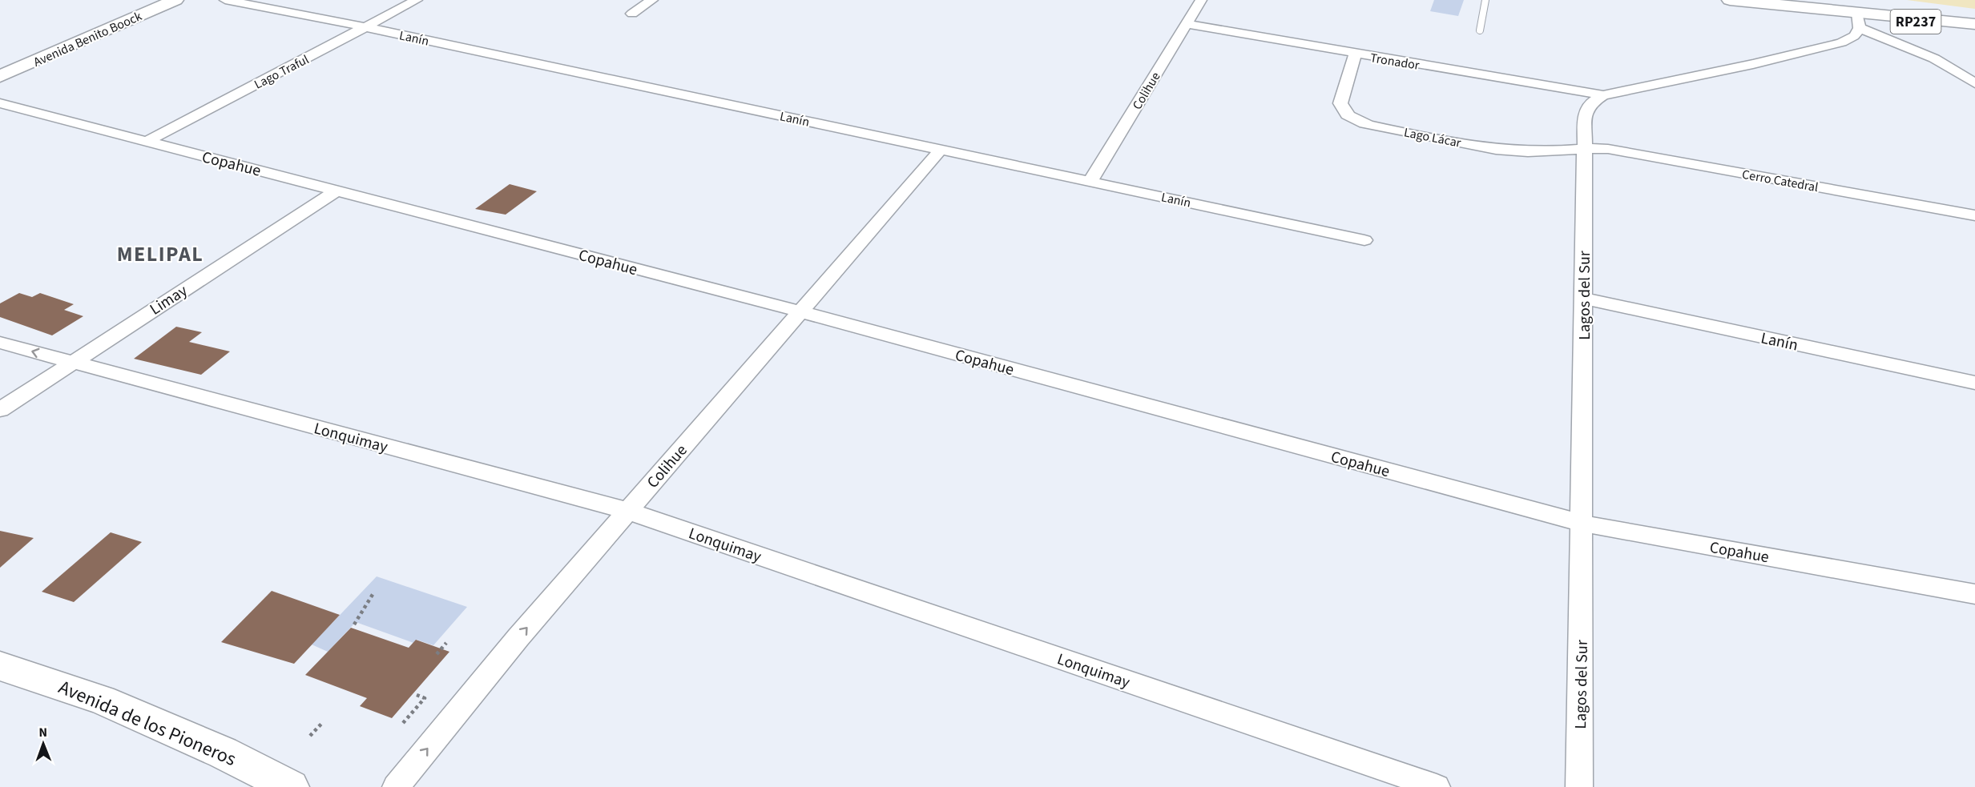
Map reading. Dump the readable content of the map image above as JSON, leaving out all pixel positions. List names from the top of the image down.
{
  "streets": {
    "main road": ["RP237", "Avenida Benito Boock", "Avenida de los Pioneros"],
    "street": [
      "Lanín",
      "Tronador",
      "Lago Traful",
      "Colihue",
      "Lago Lácar",
      "Copahue",
      "Cerro Catedral",
      "Lagos del Sur",
      "Limay",
      "Lonquimay"
    ]
  },
  "crossings": [
    ["Lanín", "Lago Traful"],
    ["Lanín", "Colihue"],
    ["Lanín", "Lagos del Sur"],
    ["Tronador", "Colihue"],
    ["Tronador", "Lago Lácar"],
    ["Tronador", "Lagos del Sur"],
    ["Lago Traful", "Copahue"],
    ["Colihue", "Copahue"],
    ["Colihue", "Lonquimay"],
    ["Lago Lácar", "Cerro Catedral"],
    ["Lago Lácar", "Lagos del Sur"],
    ["Copahue", "Lagos del Sur"],
    ["Copahue", "Limay"],
    ["Cerro Catedral", "Lagos del Sur"],
    ["Limay", "Lonquimay"]
  ],
  "districts": ["MELIPAL"],
  "north": "top"
}
